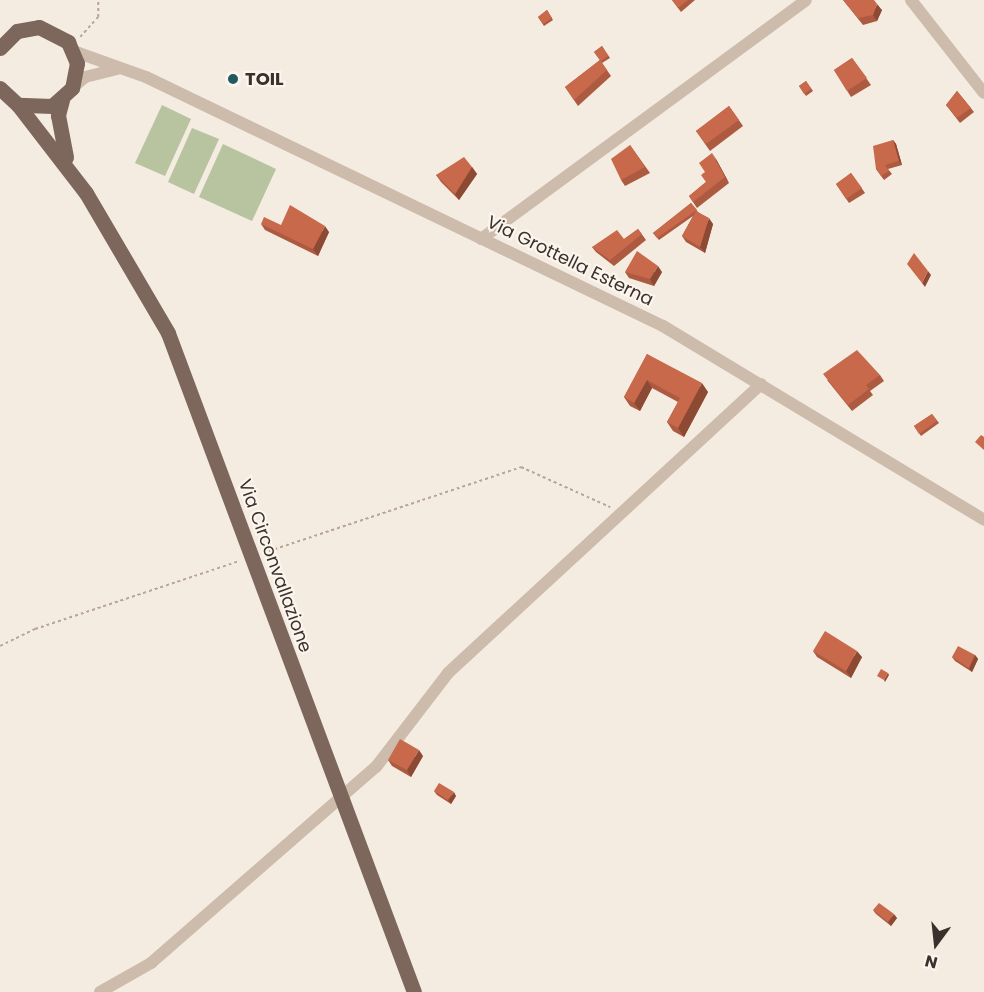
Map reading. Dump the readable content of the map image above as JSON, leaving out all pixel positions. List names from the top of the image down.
{
  "streets": {
    "main road": ["Via Circonvallazione"],
    "street": ["Via Grottella Esterna"]
  },
  "places": ["TOIL"],
  "north": "bottom"
}
